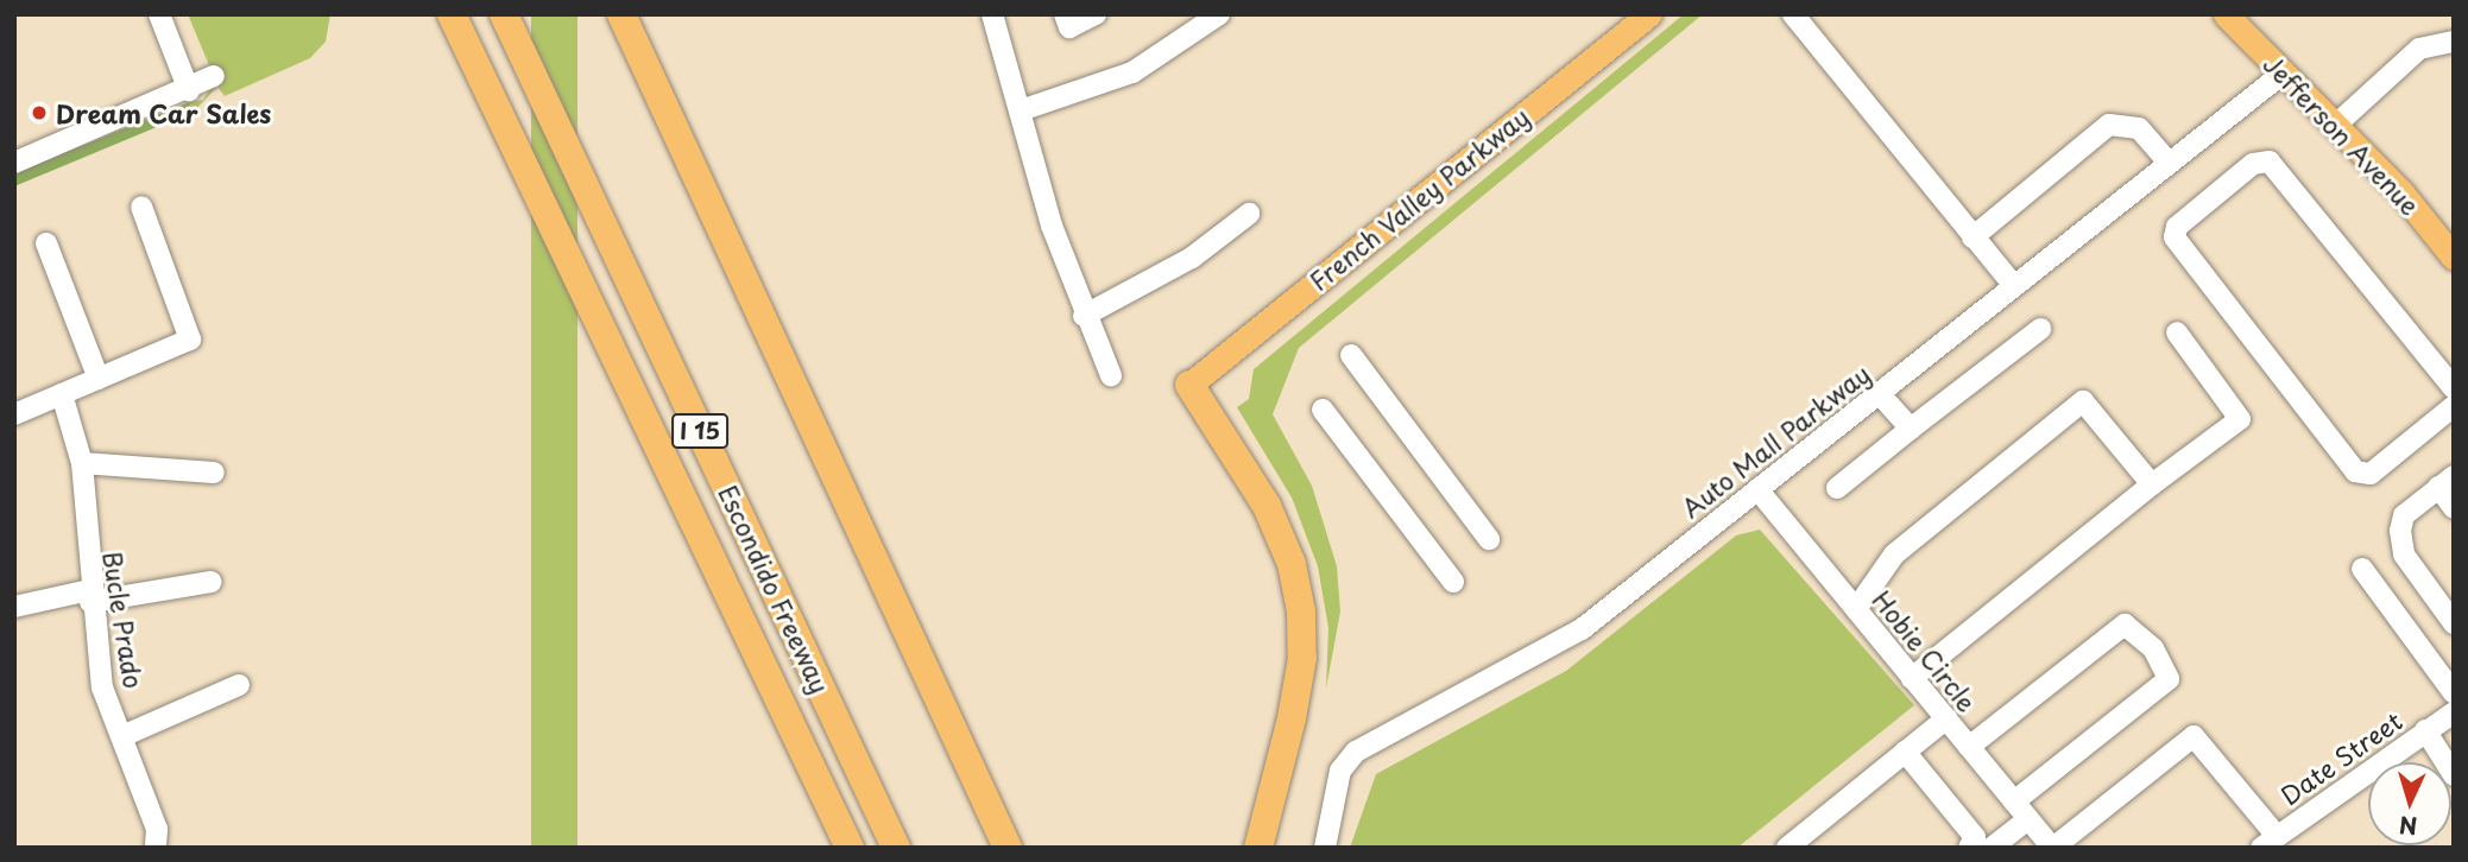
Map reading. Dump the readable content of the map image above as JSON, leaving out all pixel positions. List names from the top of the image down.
{
  "streets": {
    "highway": ["I 15", "Escondido Freeway"],
    "main road": ["Jefferson Avenue", "French Valley Parkway"],
    "street": [
      "Auto Mall Parkway",
      "Bucle Prado",
      "Hobie Circle",
      "Date Street"
    ]
  },
  "crossings": [
    ["Jefferson Avenue", "Auto Mall Parkway"],
    ["Auto Mall Parkway", "Hobie Circle"]
  ],
  "places": ["Dream Car Sales"],
  "north": "bottom"
}
